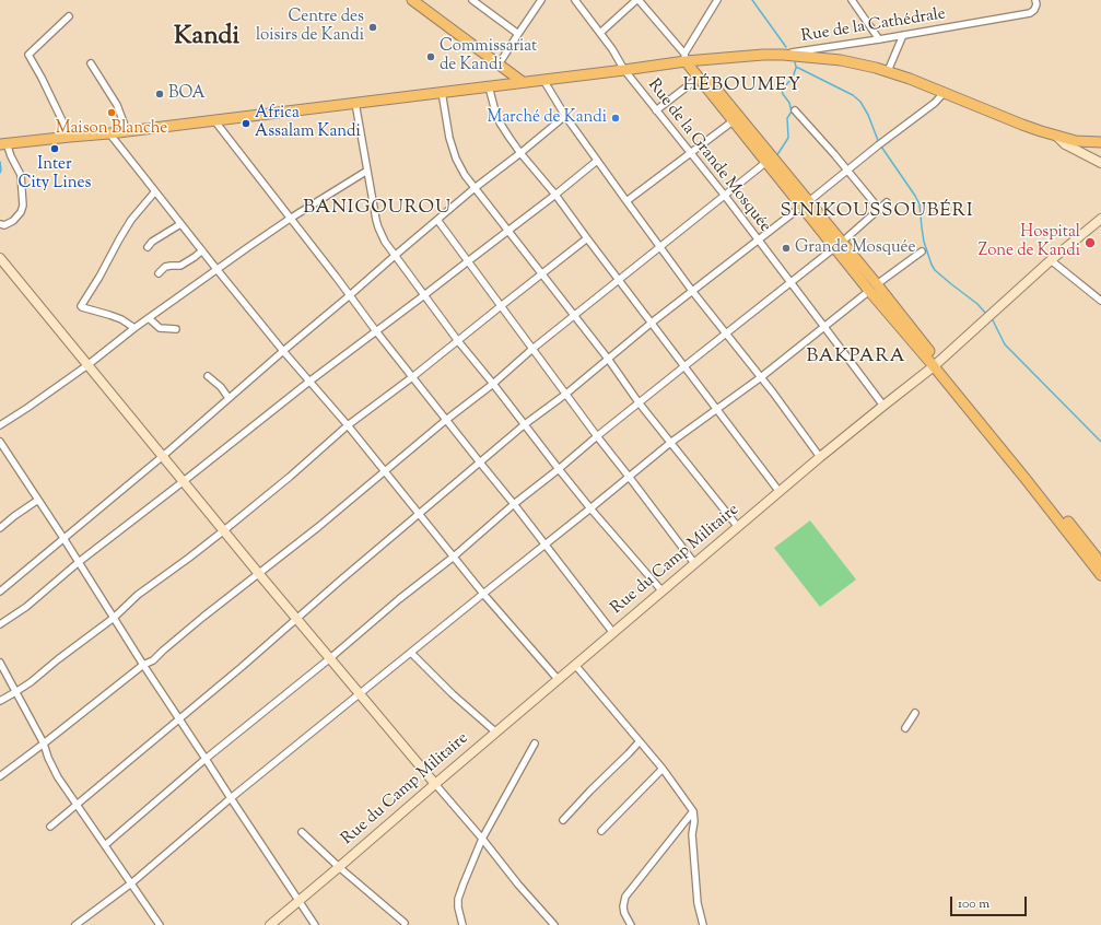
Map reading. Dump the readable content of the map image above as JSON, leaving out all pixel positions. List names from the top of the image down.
{
  "streets": {
    "street": ["Rue de la Cathédrale", "Rue de la Grande Mosquée", "Rue du Camp Militaire"]
  },
  "crossings": [
    ["Rue de la Grande Mosquée", "Rue du Camp Militaire"]
  ],
  "districts": [
    "Kandi",
    "HÉBOUMEY",
    "BANIGOUROU",
    "SINIKOUSSOUBÉRI",
    "BAKPARA"
  ],
  "places": [
    "Centre des loisirs de Kandi",
    "Commissariat de Kandi",
    "BOA",
    "Maison Blanche",
    "Marché de Kandi",
    "Africa Assalam Kandi",
    "Inter City Lines",
    "Hospital Zone de Kandi",
    "Grande Mosquée"
  ],
  "scale_bar": "100 m"
}
